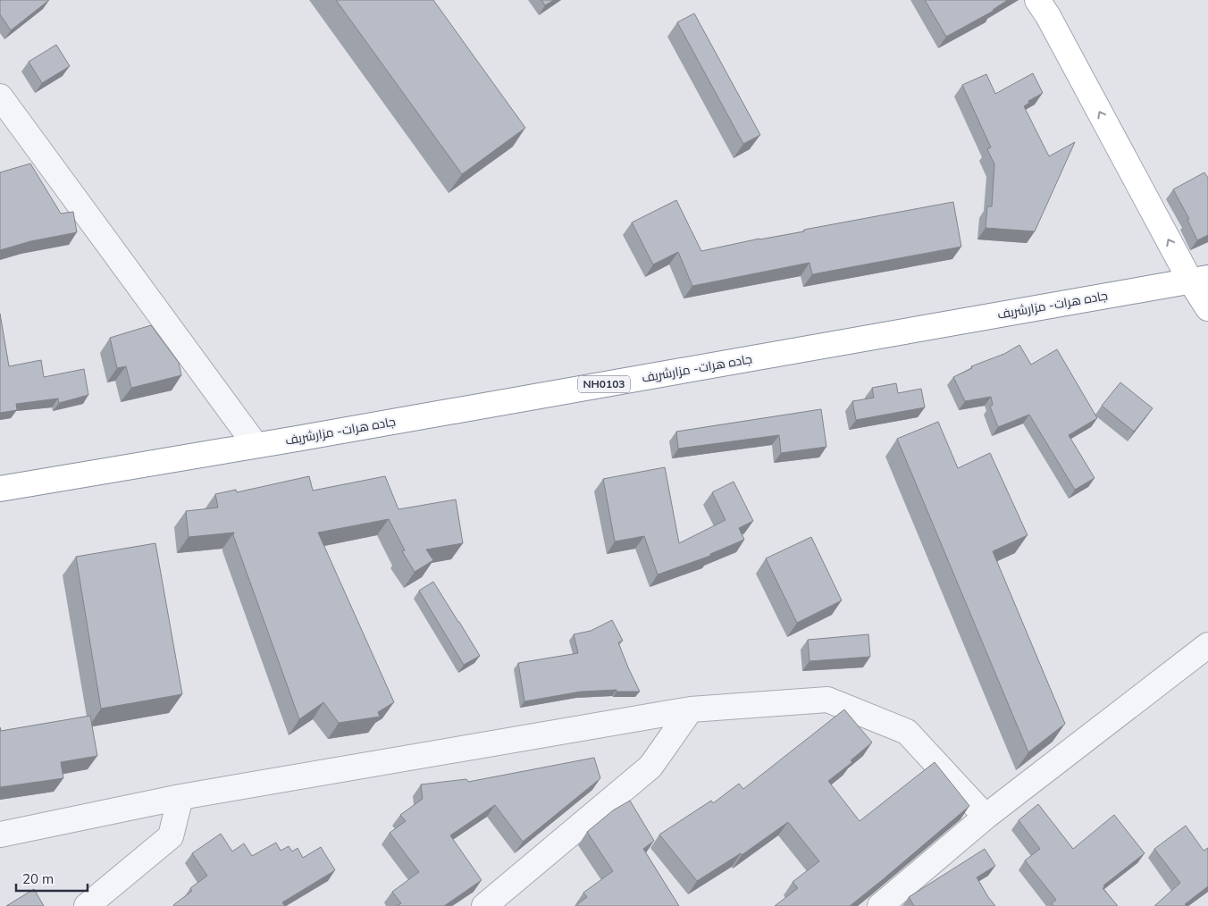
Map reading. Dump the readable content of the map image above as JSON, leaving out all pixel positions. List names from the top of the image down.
{
  "streets": {
    "main road": ["جاده هرات- مزارشریف", "NH0103"]
  },
  "scale_bar": "20 m"
}
